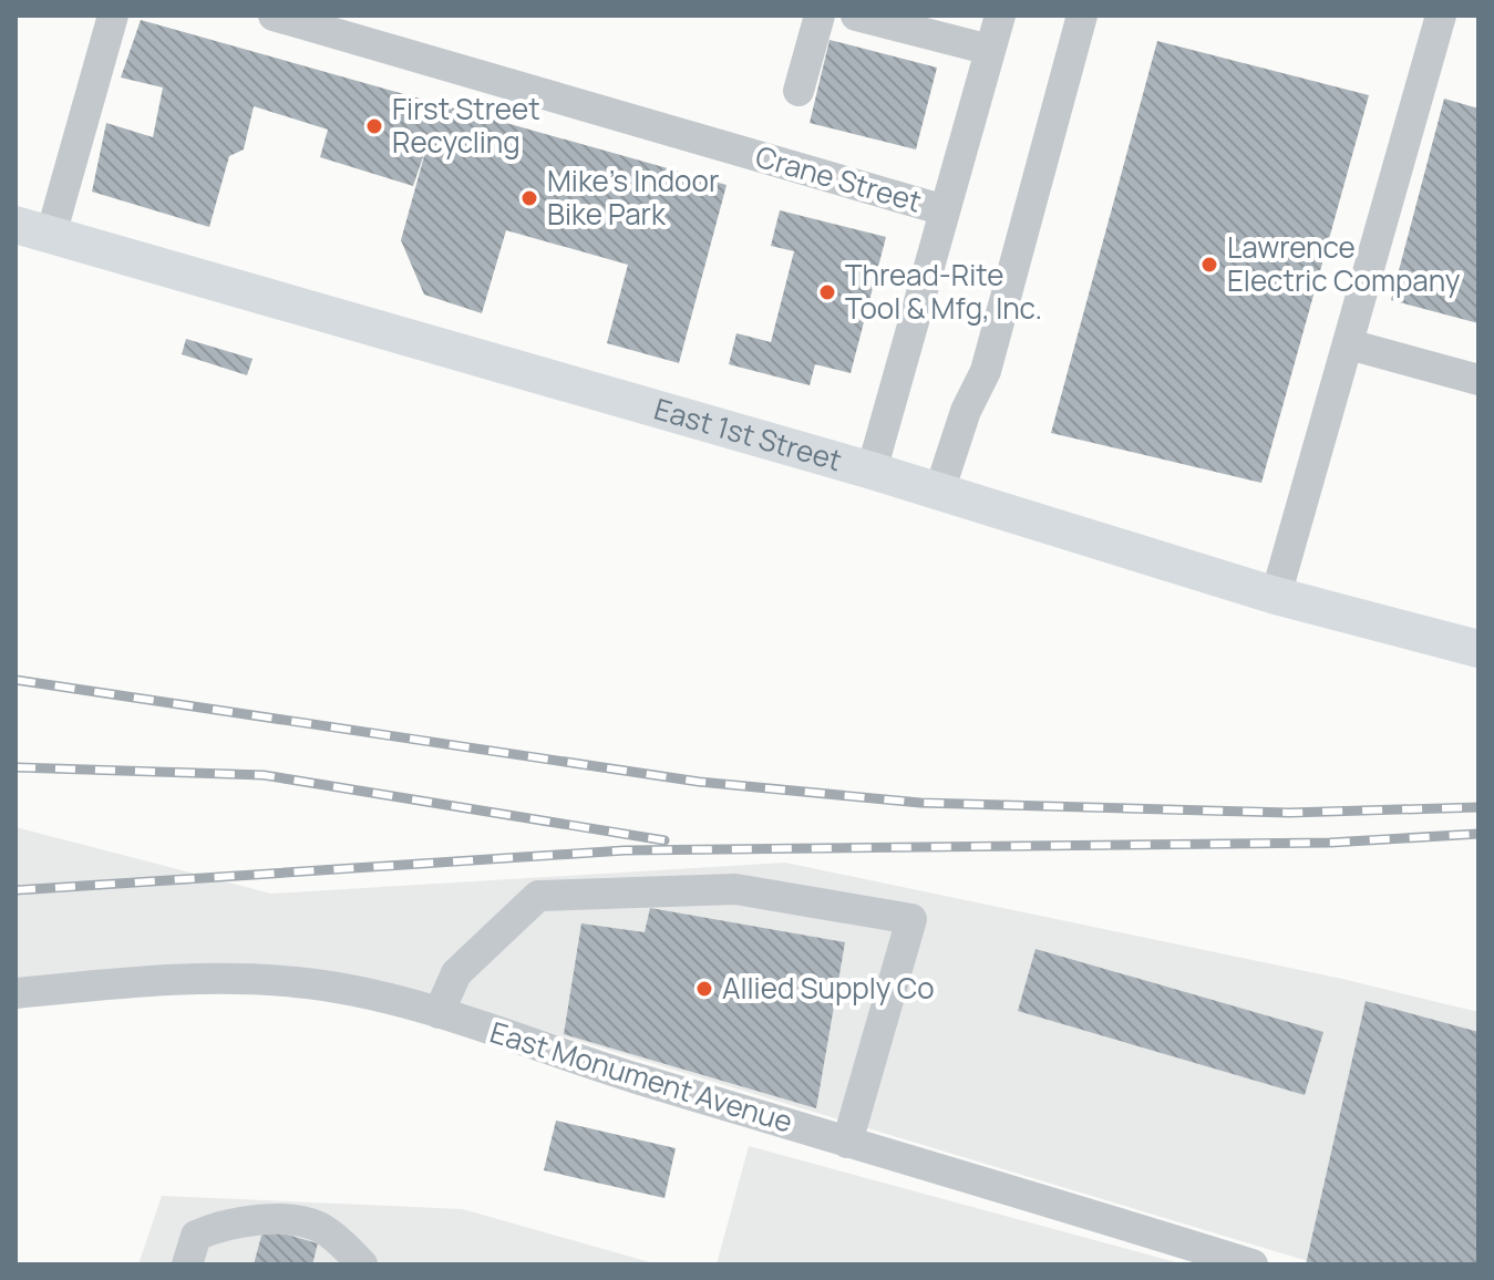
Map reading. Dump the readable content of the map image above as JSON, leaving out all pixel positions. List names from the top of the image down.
{
  "streets": {
    "main road": ["East 1st Street"],
    "street": ["Crane Street", "East Monument Avenue"]
  },
  "places": [
    "First Street Recycling",
    "Mike's Indoor Bike Park",
    "Lawrence Electric Company",
    "Thread-Rite Tool & Mfg, Inc.",
    "Allied Supply Co"
  ]
}
